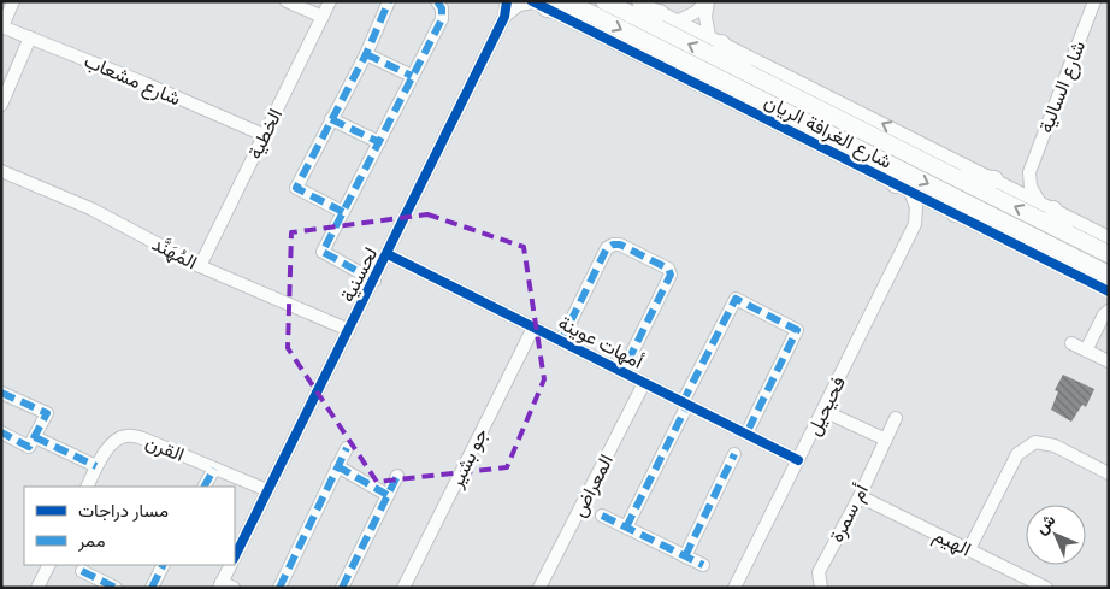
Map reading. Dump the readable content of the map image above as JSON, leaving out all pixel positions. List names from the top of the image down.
{
  "streets": {
    "main road": ["شارع الغرافة الريان"],
    "street": [
      "شارع مشعاب",
      "شارع السالية",
      "الخطية",
      "المُهَنَّد",
      "لحسنية",
      "أمهات عوينة",
      "فحيحيل",
      "القرن",
      "جو بشير",
      "المعراض",
      "أم سمرة",
      "الهيم"
    ]
  },
  "crossings": [
    ["شارع مشعاب", "الخطية"],
    ["الخطية", "المُهَنَّد"],
    ["المُهَنَّد", "لحسنية"],
    ["لحسنية", "أمهات عوينة"],
    ["لحسنية", "القرن"],
    ["أمهات عوينة", "فحيحيل"],
    ["أمهات عوينة", "جو بشير"],
    ["أمهات عوينة", "المعراض"],
    ["أم سمرة", "الهيم"]
  ],
  "legend": ["مسار دراجات", "ممر"],
  "north": "top left"
}
